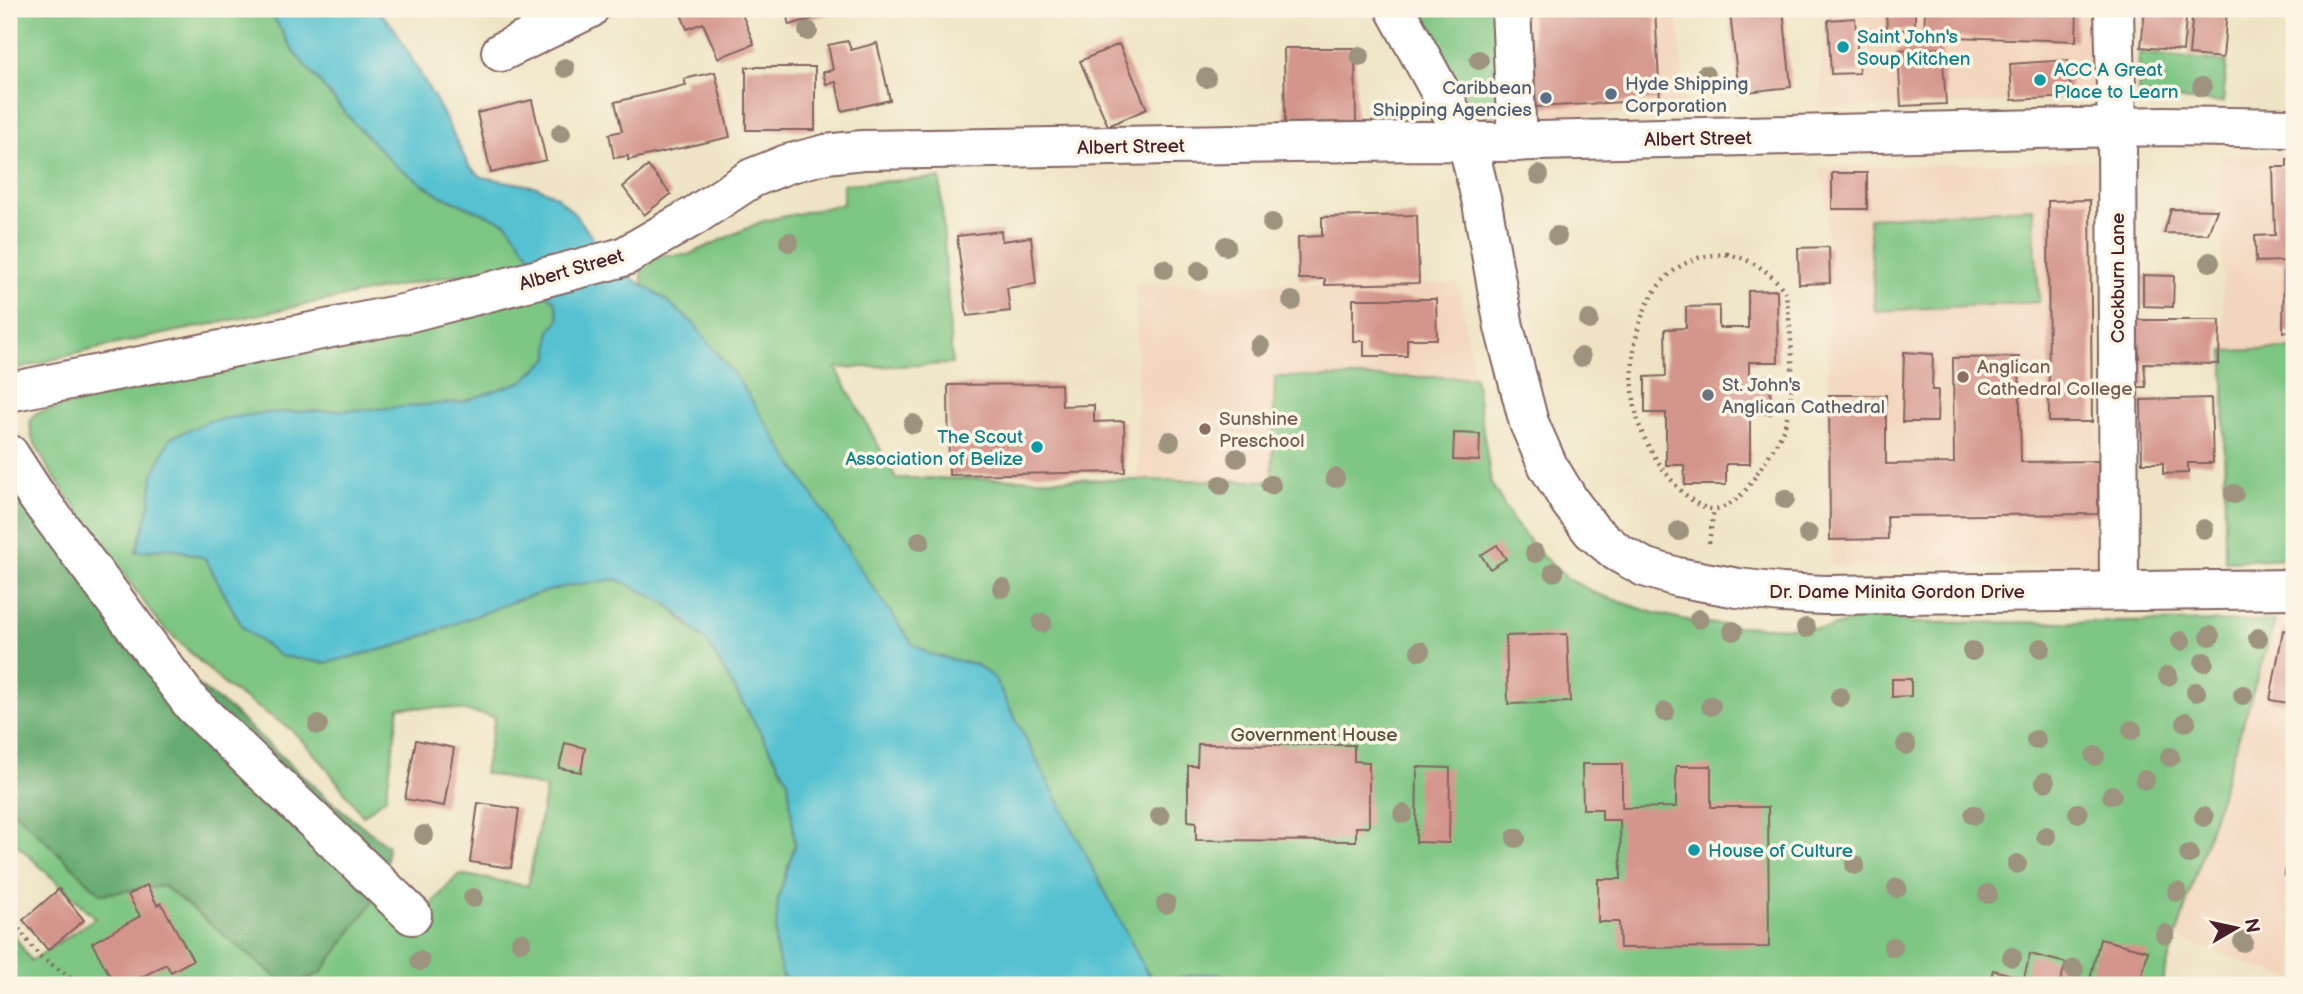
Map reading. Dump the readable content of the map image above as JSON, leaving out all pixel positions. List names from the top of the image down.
{
  "streets": {
    "street": ["Albert Street", "Cockburn Lane", "Dr. Dame Minita Gordon Drive"]
  },
  "crossings": [
    ["Albert Street", "Cockburn Lane"],
    ["Albert Street", "Dr. Dame Minita Gordon Drive"],
    ["Cockburn Lane", "Dr. Dame Minita Gordon Drive"]
  ],
  "parks": ["Government House"],
  "places": [
    "Saint John's Soup Kitchen",
    "ACC A Great Place to Learn",
    "Hyde Shipping Corporation",
    "Caribbean Shipping Agencies",
    "Anglican Cathedral College",
    "St. John's Anglican Cathedral",
    "Sunshine Preschool",
    "The Scout Association of Belize",
    "House of Culture"
  ],
  "north": "right"
}
